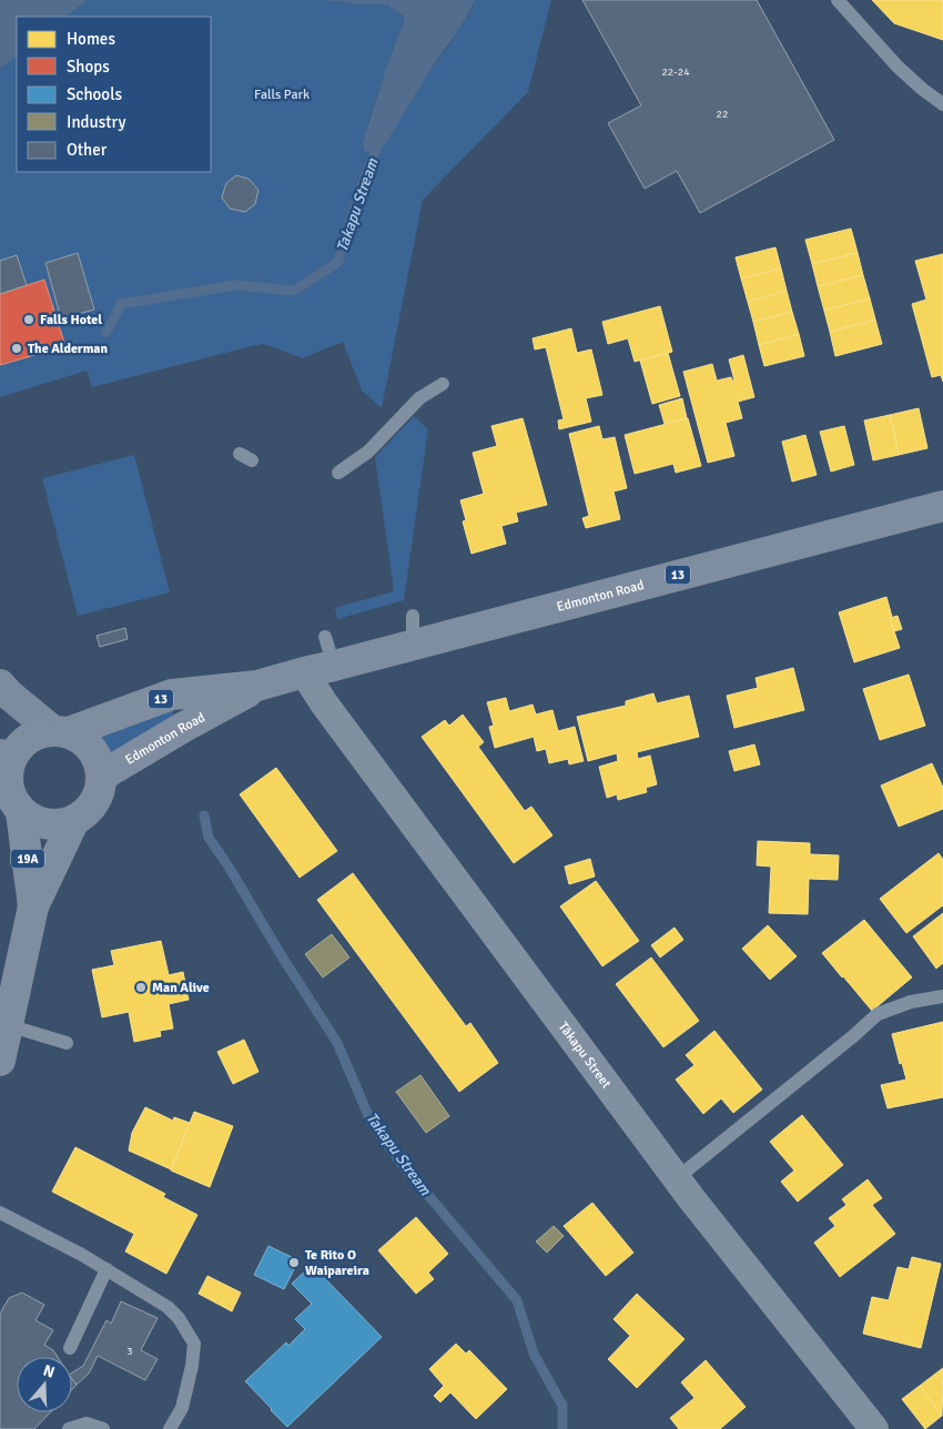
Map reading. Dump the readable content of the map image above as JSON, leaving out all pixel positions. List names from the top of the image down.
{
  "streets": {
    "main road": ["13", "Edmonton Road", "19A"],
    "street": ["Tākapu Street"]
  },
  "crossings": [
    ["Edmonton Road", "19A"],
    ["Edmonton Road", "Tākapu Street"]
  ],
  "water": ["Takapu Stream"],
  "parks": ["Falls Park"],
  "places": [
    "Falls Hotel",
    "The Alderman",
    "Man Alive",
    "Te Rito O Waipareira"
  ],
  "house_numbers": ["22-24", "22", "3"],
  "legend": [
    "Homes",
    "Shops",
    "Schools",
    "Industry",
    "Other"
  ],
  "north": "top"
}
